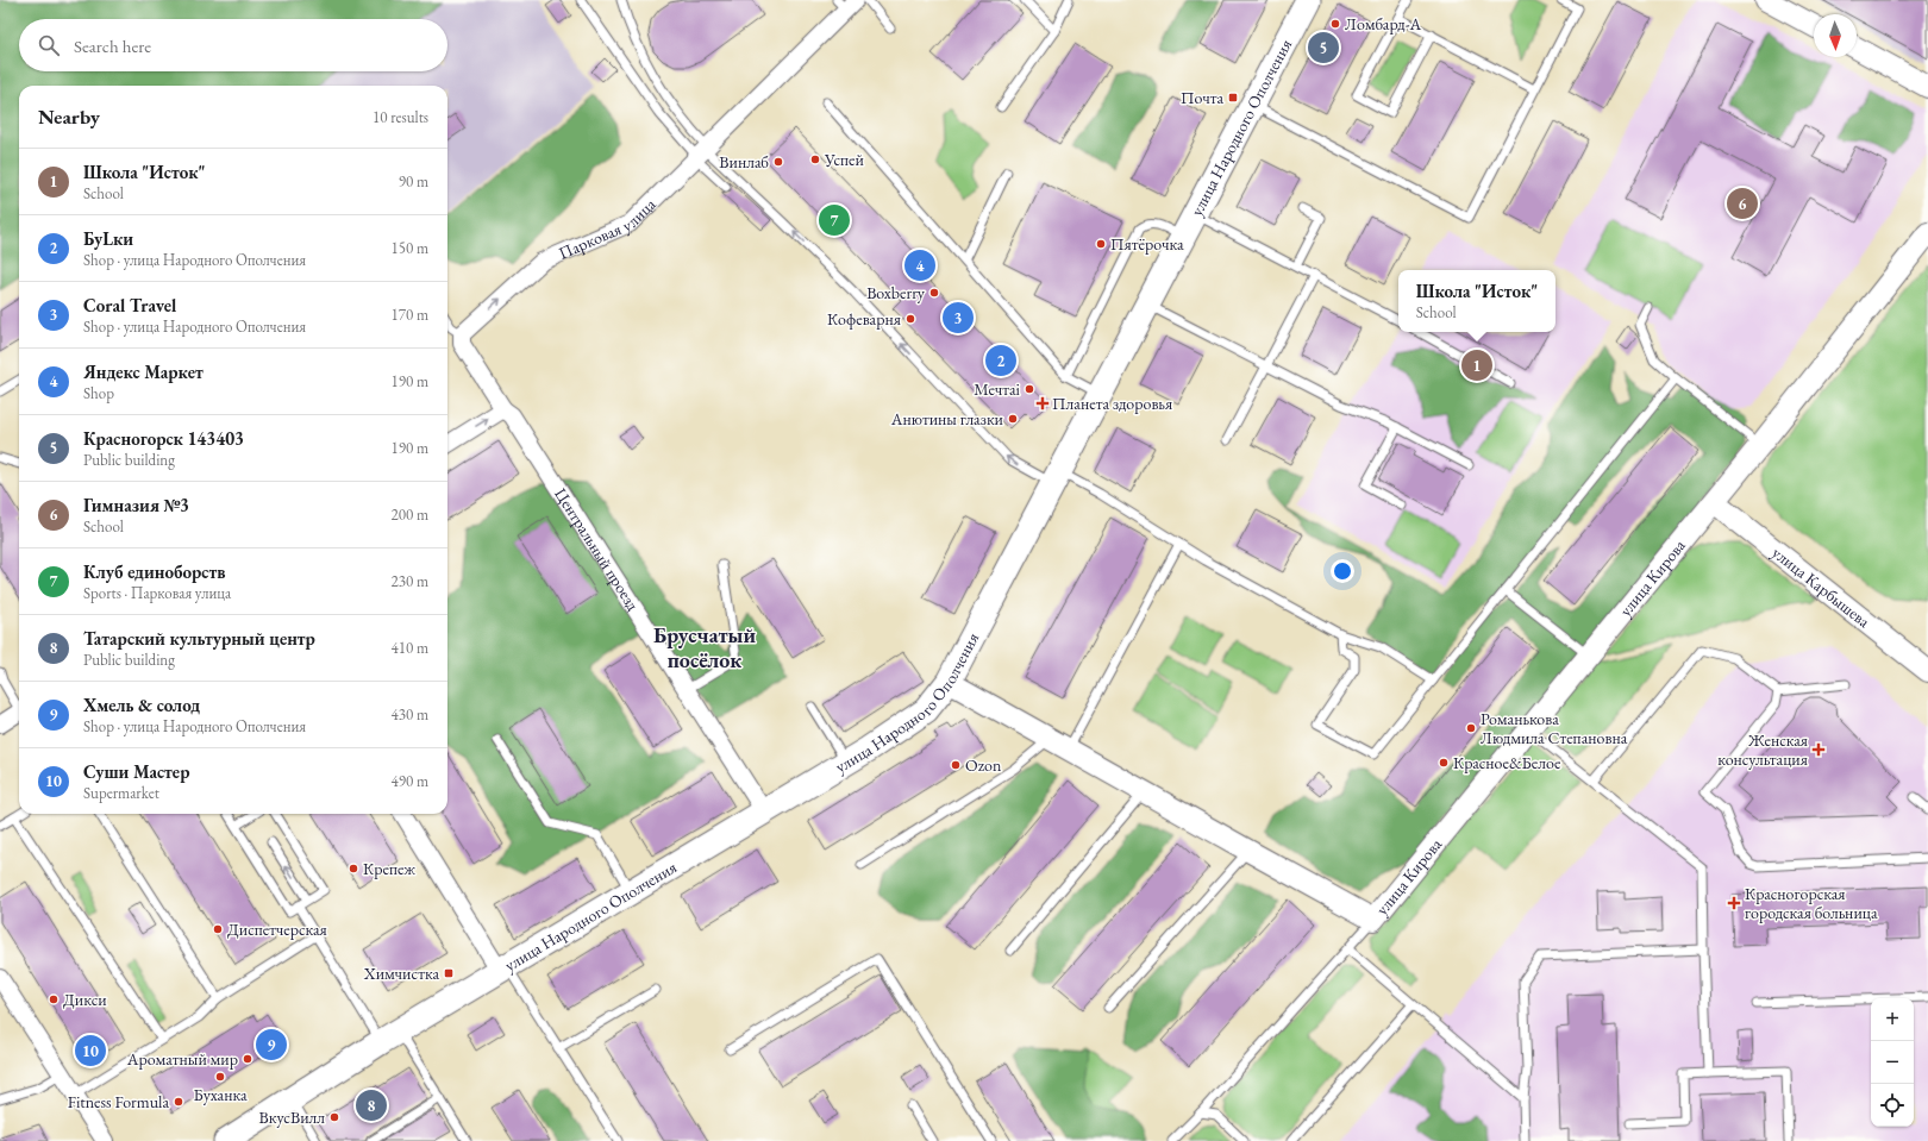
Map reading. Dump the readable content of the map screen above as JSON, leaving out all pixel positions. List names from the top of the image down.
{
  "streets": {
    "main road": ["улица Народного Ополчения"],
    "street": [
      "Парковая улица",
      "Центральный проезд",
      "улица Кирова",
      "улица Карбышева"
    ]
  },
  "crossings": [
    ["улица Народного Ополчения", "Центральный проезд"],
    ["улица Кирова", "улица Карбышева"]
  ],
  "one_way": ["Парковая улица"],
  "districts": ["Брусчатый посёлок"],
  "places": {
    "other": [
      "Ломбард-А",
      "Успей",
      "Винлаб",
      "Пятёрочка",
      "Boxberry",
      "Кофеварня",
      "Мечтаi",
      "Анютины глазки",
      "Романькова Людмила Степановна",
      "Красное&Белое",
      "Ozon",
      "Крепеж",
      "Диспетчерская",
      "Дикси",
      "Ароматный мир",
      "Буханка",
      "Fitness Formula",
      "ВкусВилл"
    ],
    "transit": ["Почта", "Химчистка"],
    "health": ["Планета здоровья", "Женская консультация", "Красногорская городская больница"]
  },
  "north": "bottom",
  "page": {
    "search": "Search here",
    "pins": [
      "5",
      "6",
      "7",
      "4",
      "3",
      "2",
      "1",
      "9",
      "10",
      "8"
    ],
    "heading": ["Nearby", "10 results"],
    "list": [
      {
        "mark": "1",
        "name": "Школа \"Исток\"",
        "note": "School",
        "value": "90 m"
      },
      {
        "mark": "2",
        "name": "БуLки",
        "note": "Shop · улица Народного Ополчения",
        "value": "150 m"
      },
      {
        "mark": "3",
        "name": "Coral Travel",
        "note": "Shop · улица Народного Ополчения",
        "value": "170 m"
      },
      {
        "mark": "4",
        "name": "Яндекс Маркет",
        "note": "Shop",
        "value": "190 m"
      },
      {
        "mark": "5",
        "name": "Красногорск 143403",
        "note": "Public building",
        "value": "190 m"
      },
      {
        "mark": "6",
        "name": "Гимназия №3",
        "note": "School",
        "value": "200 m"
      },
      {
        "mark": "7",
        "name": "Клуб единоборств",
        "note": "Sports · Парковая улица",
        "value": "230 m"
      },
      {
        "mark": "8",
        "name": "Татарский культурный центр",
        "note": "Public building",
        "value": "410 m"
      },
      {
        "mark": "9",
        "name": "Хмель & солод",
        "note": "Shop · улица Народного Ополчения",
        "value": "430 m"
      },
      {
        "mark": "10",
        "name": "Суши Мастер",
        "note": "Supermarket",
        "value": "490 m"
      }
    ],
    "popup": ["Школа \"Исток\"", "School"],
    "map_buttons": ["+", "−"]
  }
}
